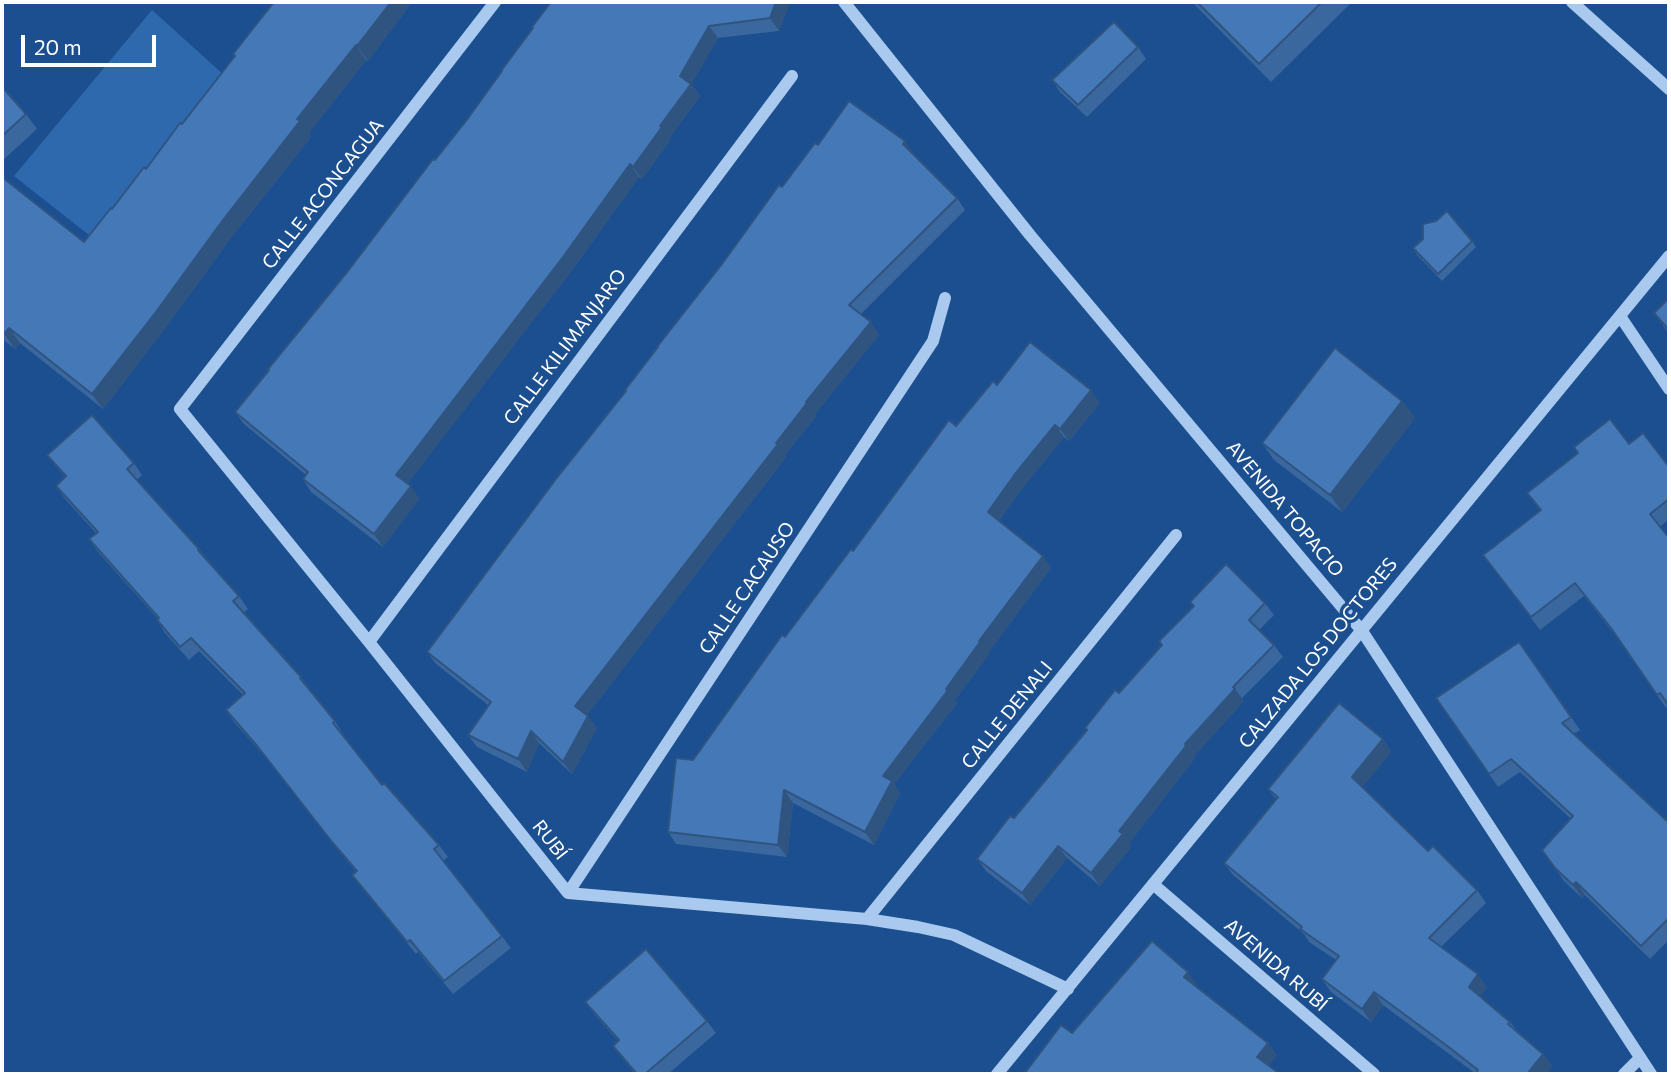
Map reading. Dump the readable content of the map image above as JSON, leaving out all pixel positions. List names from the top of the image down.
{
  "streets": {
    "street": [
      "CALLE ACONCAGUA",
      "CALLE KILIMANJARO",
      "AVENIDA TOPACIO",
      "CALLE CACAUSO",
      "CALZADA LOS DOCTORES",
      "CALLE DENALI",
      "RUBÍ",
      "AVENIDA RUBÍ"
    ]
  },
  "crossings": [
    ["CALLE ACONCAGUA", "RUBÍ"],
    ["CALLE KILIMANJARO", "RUBÍ"],
    ["AVENIDA TOPACIO", "CALZADA LOS DOCTORES"],
    ["CALLE CACAUSO", "RUBÍ"],
    ["CALZADA LOS DOCTORES", "AVENIDA RUBÍ"]
  ],
  "scale_bar": "20 m"
}
